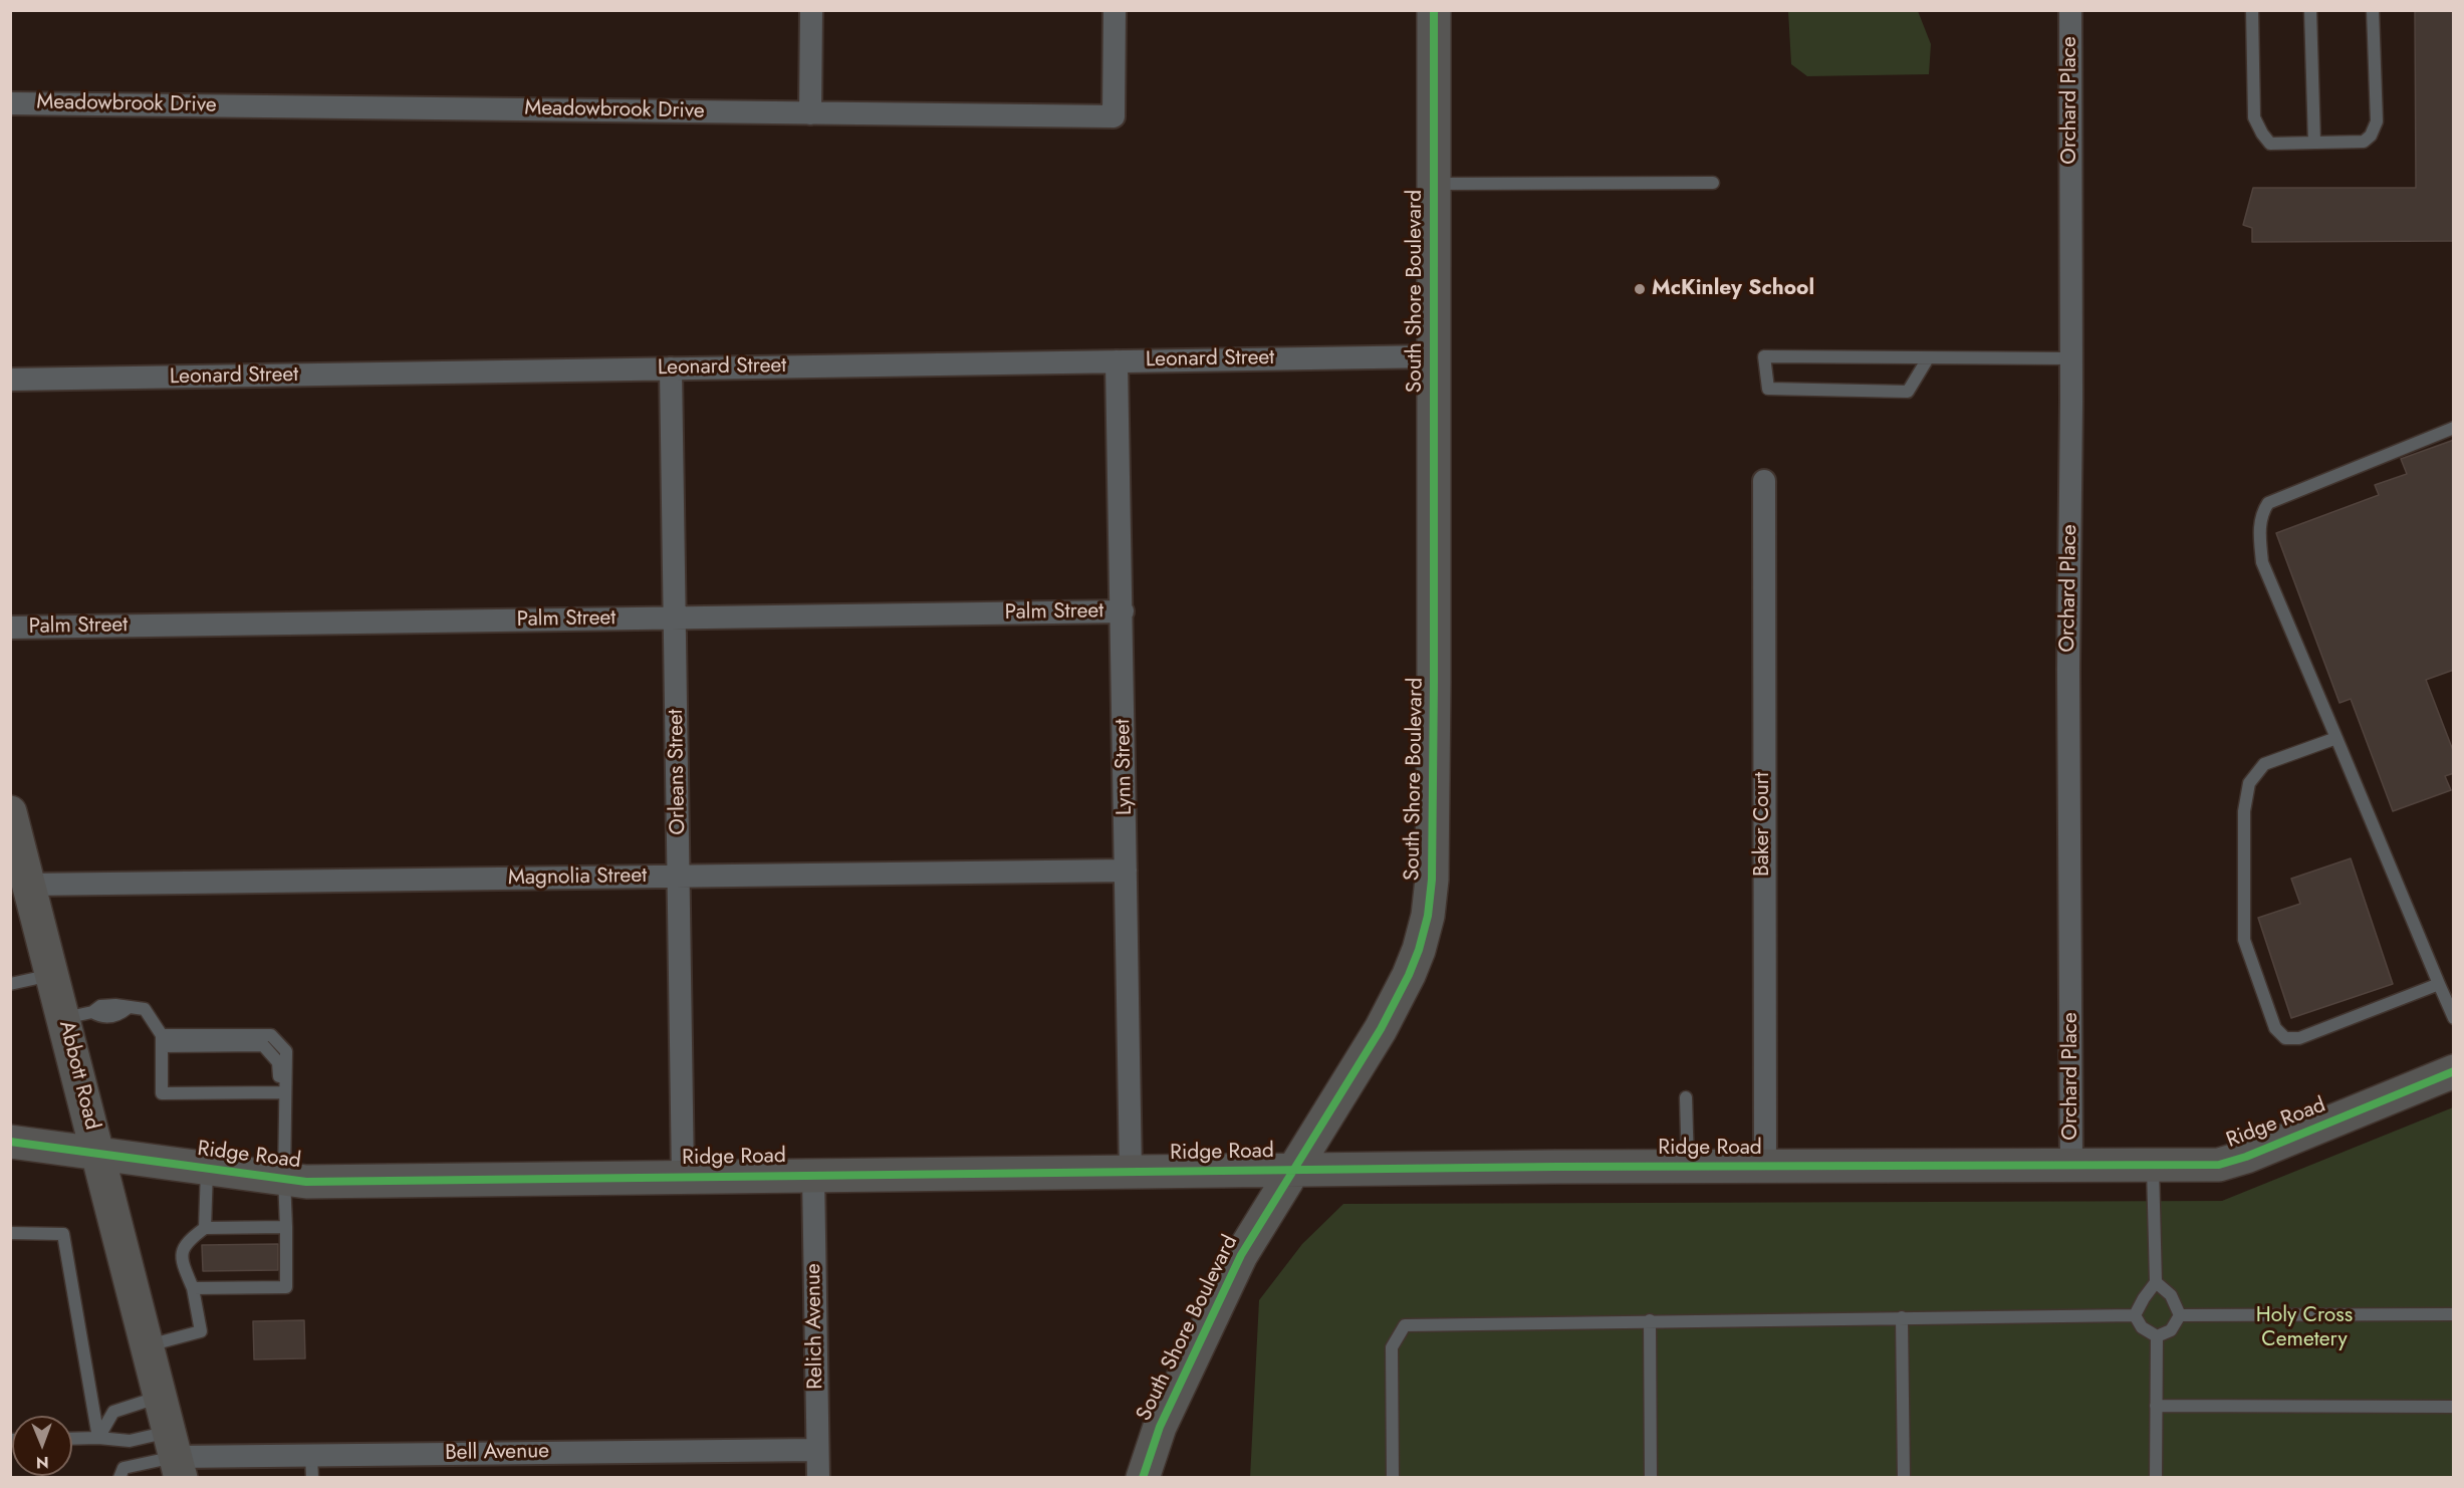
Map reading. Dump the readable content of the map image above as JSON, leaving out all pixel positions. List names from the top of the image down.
{
  "streets": {
    "street": [
      "Orchard Place",
      "Meadowbrook Drive",
      "South Shore Boulevard",
      "Leonard Street",
      "Palm Street",
      "Lynn Street",
      "Orleans Street",
      "Baker Court",
      "Magnolia Street",
      "Abbott Road",
      "Ridge Road",
      "Relich Avenue",
      "Bell Avenue"
    ]
  },
  "crossings": [
    ["Orchard Place", "Ridge Road"],
    ["South Shore Boulevard", "Leonard Street"],
    ["South Shore Boulevard", "Ridge Road"],
    ["Leonard Street", "Lynn Street"],
    ["Leonard Street", "Orleans Street"],
    ["Palm Street", "Lynn Street"],
    ["Palm Street", "Orleans Street"],
    ["Lynn Street", "Magnolia Street"],
    ["Lynn Street", "Ridge Road"],
    ["Orleans Street", "Magnolia Street"],
    ["Orleans Street", "Ridge Road"],
    ["Baker Court", "Ridge Road"],
    ["Magnolia Street", "Abbott Road"],
    ["Abbott Road", "Ridge Road"],
    ["Abbott Road", "Bell Avenue"],
    ["Ridge Road", "Relich Avenue"],
    ["Relich Avenue", "Bell Avenue"]
  ],
  "parks": ["Holy Cross Cemetery"],
  "places": ["McKinley School"],
  "north": "bottom"
}
